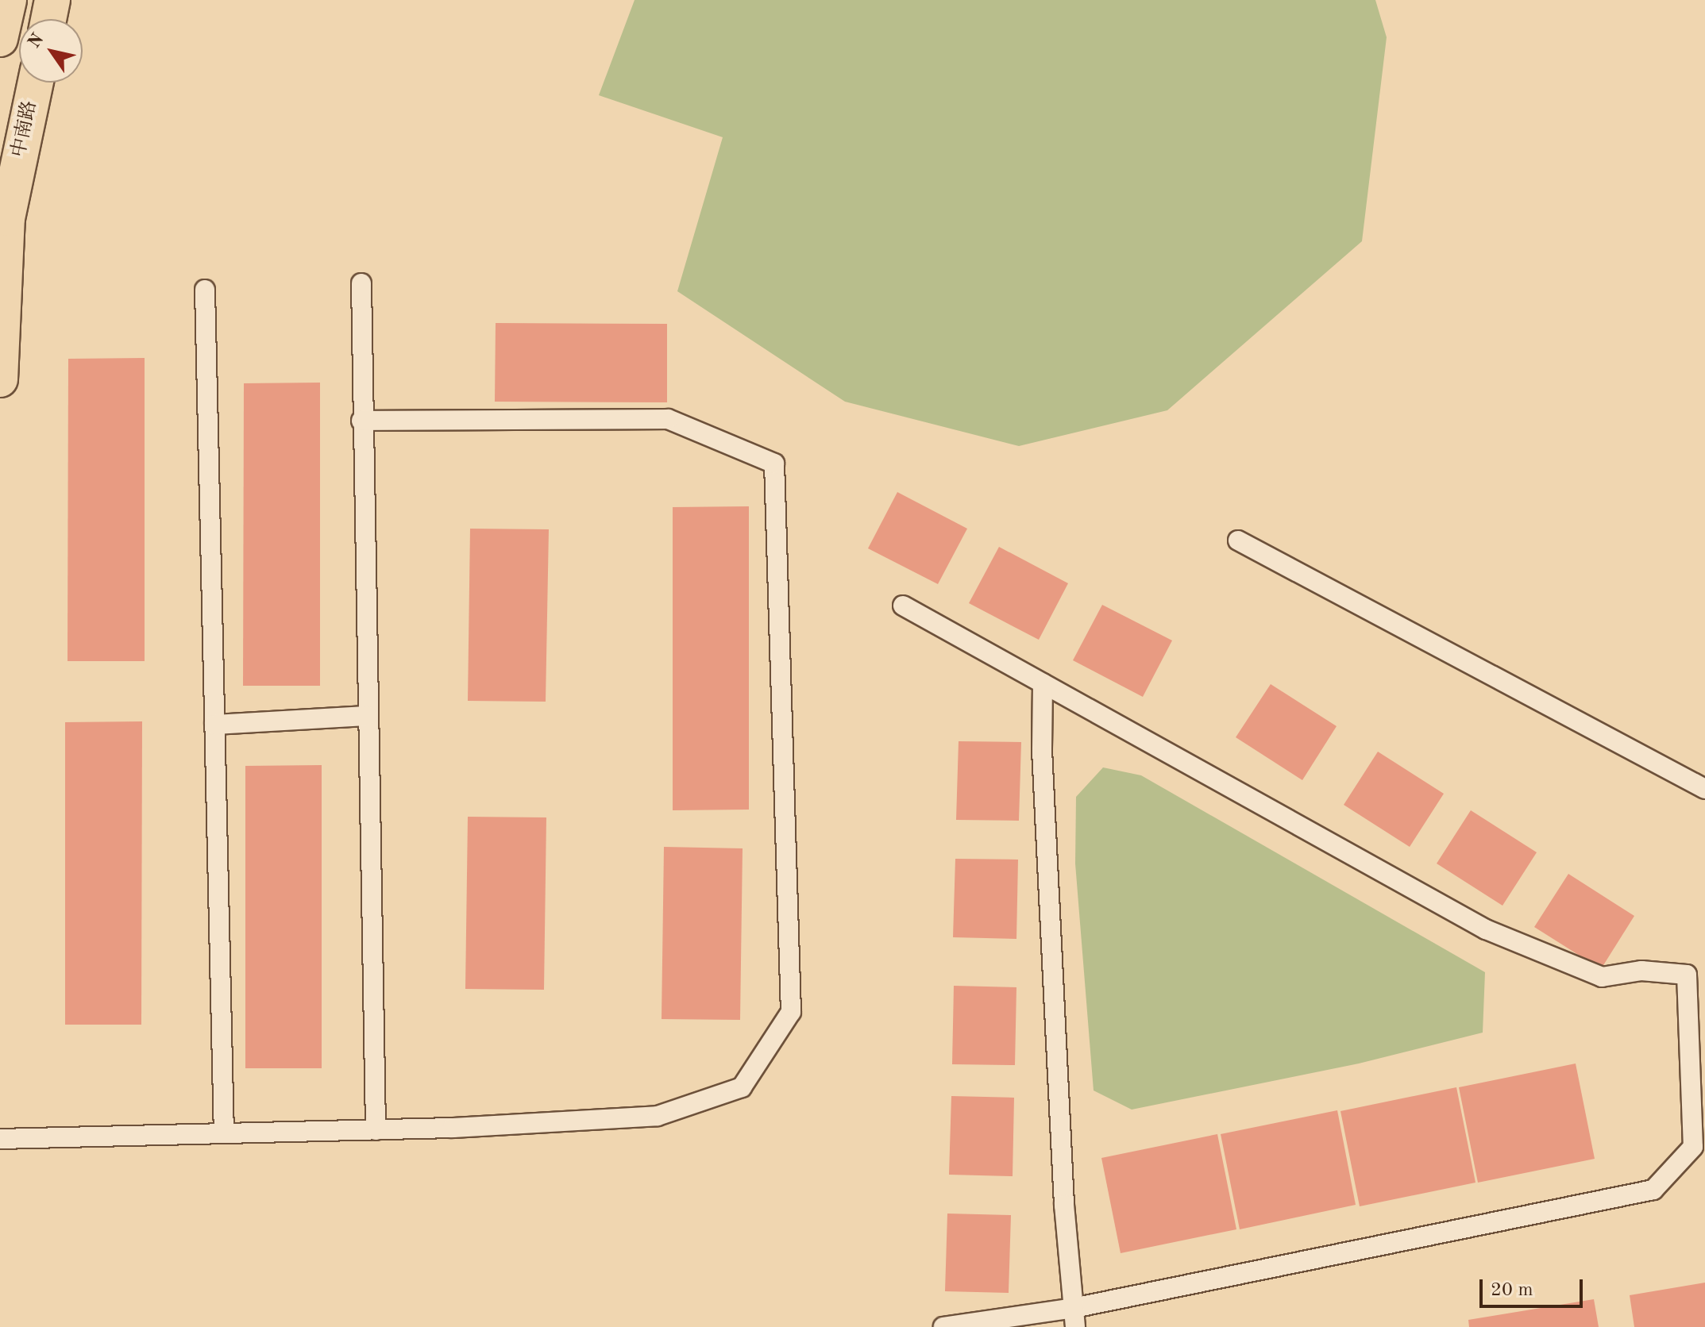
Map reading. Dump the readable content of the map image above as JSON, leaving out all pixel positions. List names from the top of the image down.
{
  "streets": {
    "main road": ["中南路"]
  },
  "scale_bar": "20 m",
  "north": "top left"
}
